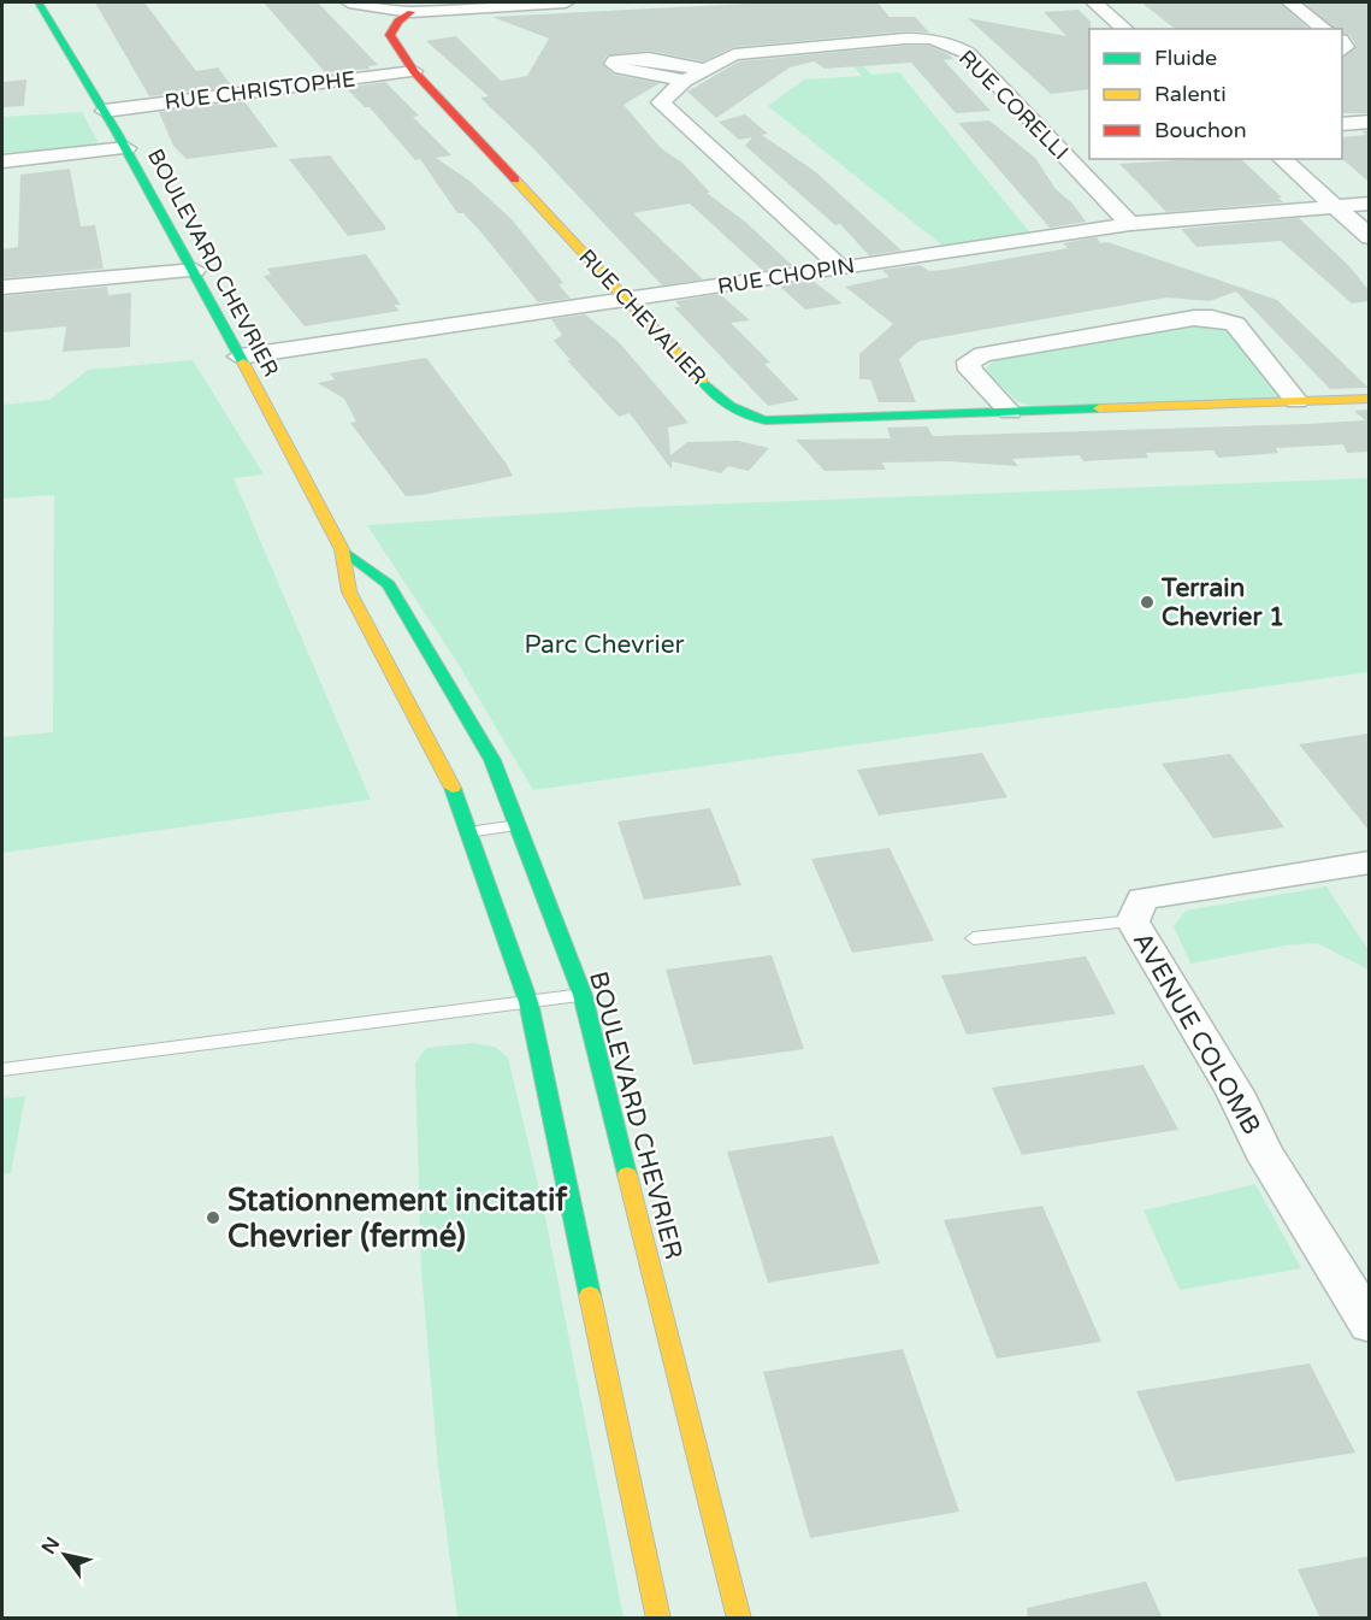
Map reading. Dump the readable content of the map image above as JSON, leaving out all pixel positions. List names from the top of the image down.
{
  "streets": {
    "street": [
      "RUE CHRISTOPHE",
      "RUE CORELLI",
      "BOULEVARD CHEVRIER",
      "RUE CHOPIN",
      "RUE CHEVALIER",
      "AVENUE COLOMB"
    ]
  },
  "crossings": [
    ["RUE CHRISTOPHE", "BOULEVARD CHEVRIER"],
    ["RUE CHRISTOPHE", "RUE CHEVALIER"],
    ["RUE CORELLI", "RUE CHOPIN"],
    ["BOULEVARD CHEVRIER", "RUE CHOPIN"],
    ["RUE CHOPIN", "RUE CHEVALIER"]
  ],
  "parks": ["Parc Chevrier"],
  "places": ["Terrain Chevrier 1", "Stationnement incitatif Chevrier (fermé)"],
  "legend": ["Fluide", "Ralenti", "Bouchon"],
  "north": "top left"
}
